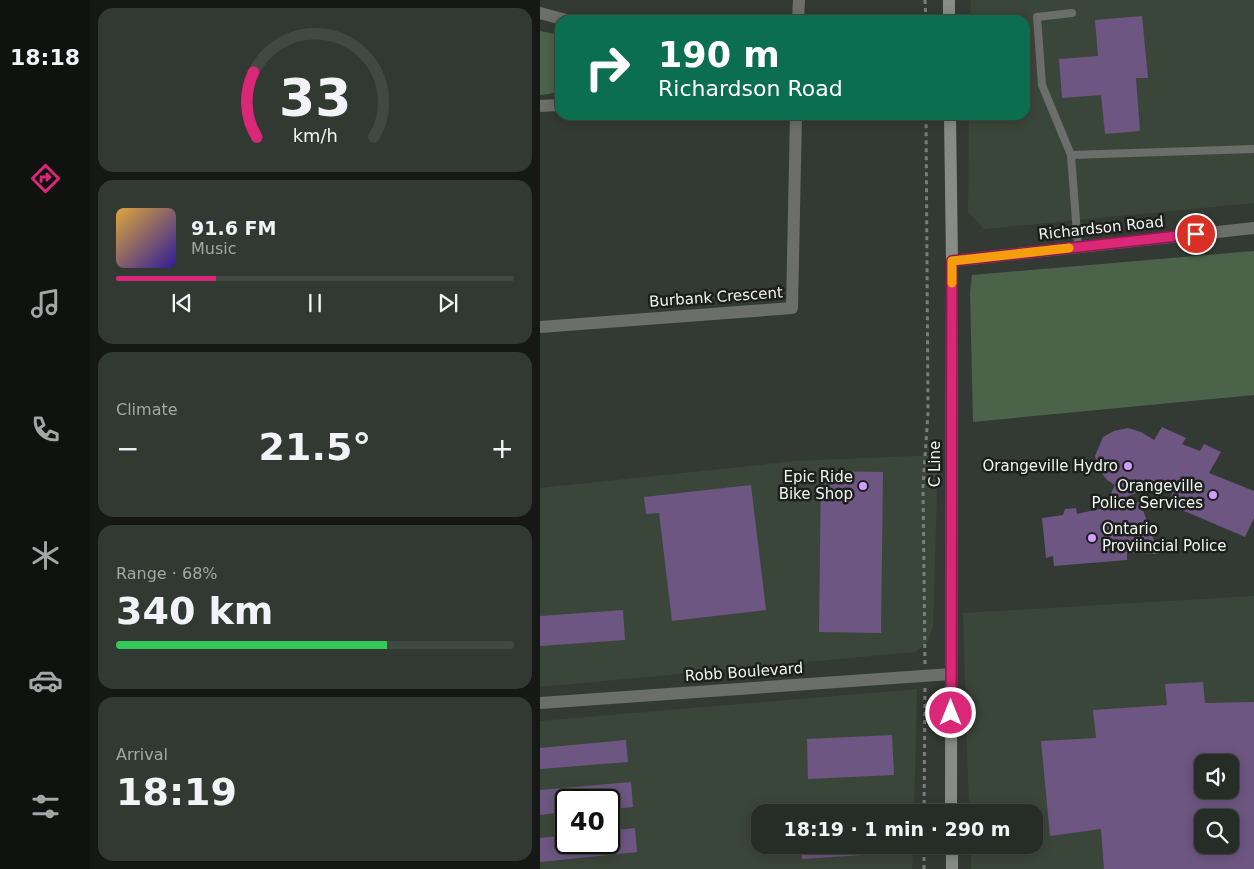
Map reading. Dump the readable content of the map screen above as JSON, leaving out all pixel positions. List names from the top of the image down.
{
  "streets": {
    "street": [
      "Richardson Road",
      "Burbank Crescent",
      "C Line",
      "Robb Boulevard"
    ]
  },
  "crossings": [
    ["Richardson Road", "C Line"],
    ["C Line", "Robb Boulevard"]
  ],
  "places": [
    "Orangeville Hydro",
    "Epic Ride Bike Shop",
    "Orangeville Police Services",
    "Ontario Proviincial Police"
  ],
  "page": {
    "tabs": "18:18",
    "turn": ["190 m", "Richardson Road"],
    "song": ["91.6 FM", "Music"],
    "tile": [
      "Climate",
      ["Range · 68%", "340 km"],
      ["Arrival", "18:19"]
    ],
    "heat": ["−", "21.5°", "+"],
    "limit": "40",
    "trip": "18:19 · 1 min · 290 m",
    "gauge": ["33", "km/h"]
  }
}
